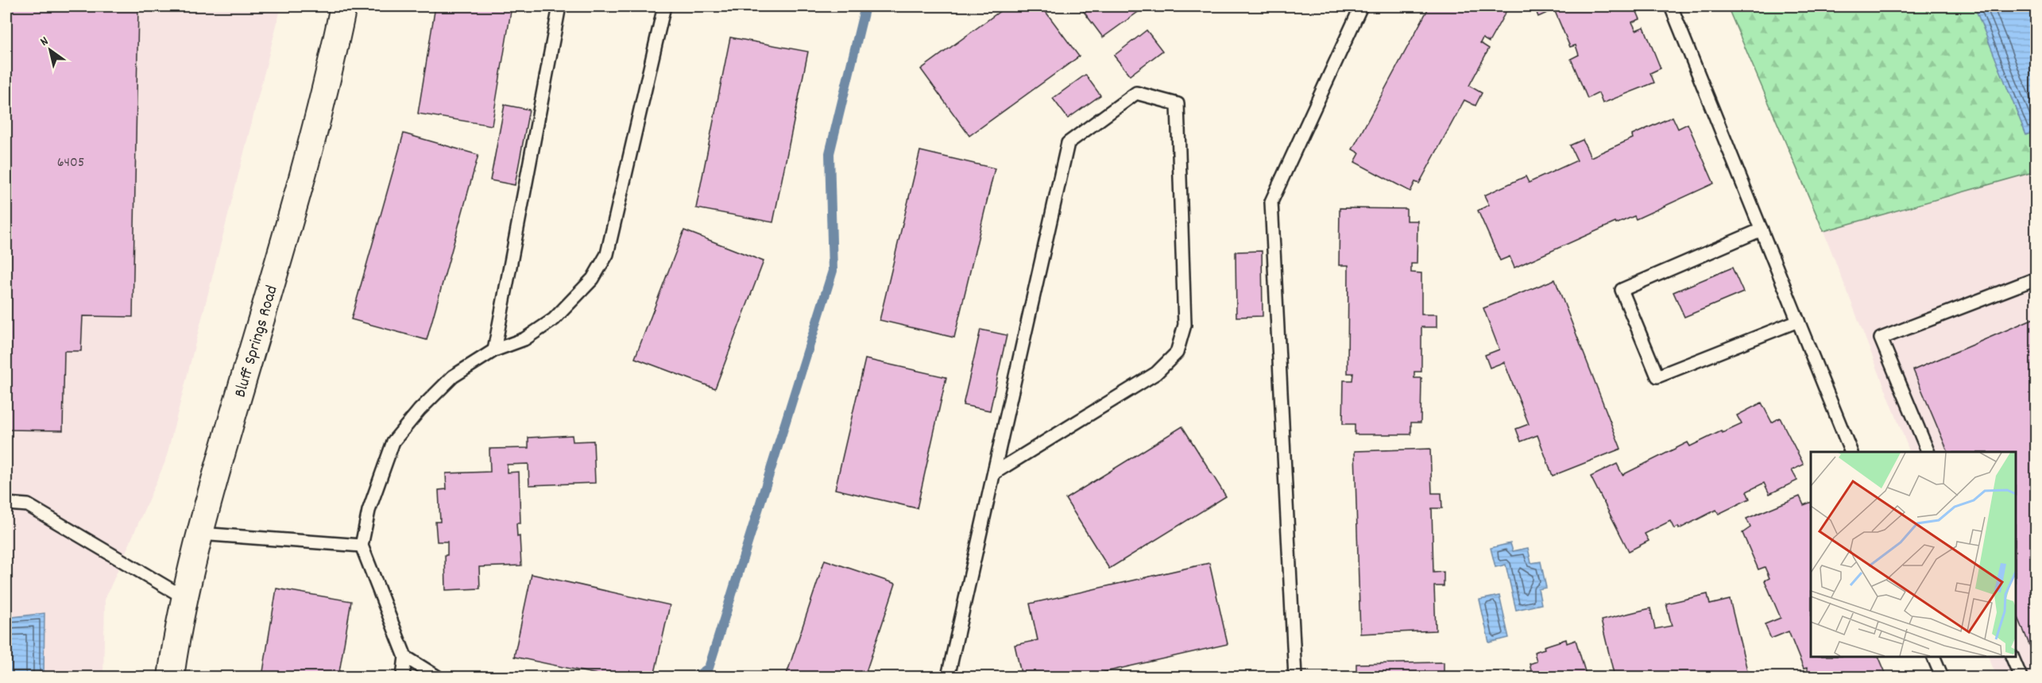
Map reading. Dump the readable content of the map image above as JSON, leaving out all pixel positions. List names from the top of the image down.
{
  "streets": {
    "street": ["Bluff Springs Road"]
  },
  "house_numbers": ["6405"],
  "north": "top left"
}
